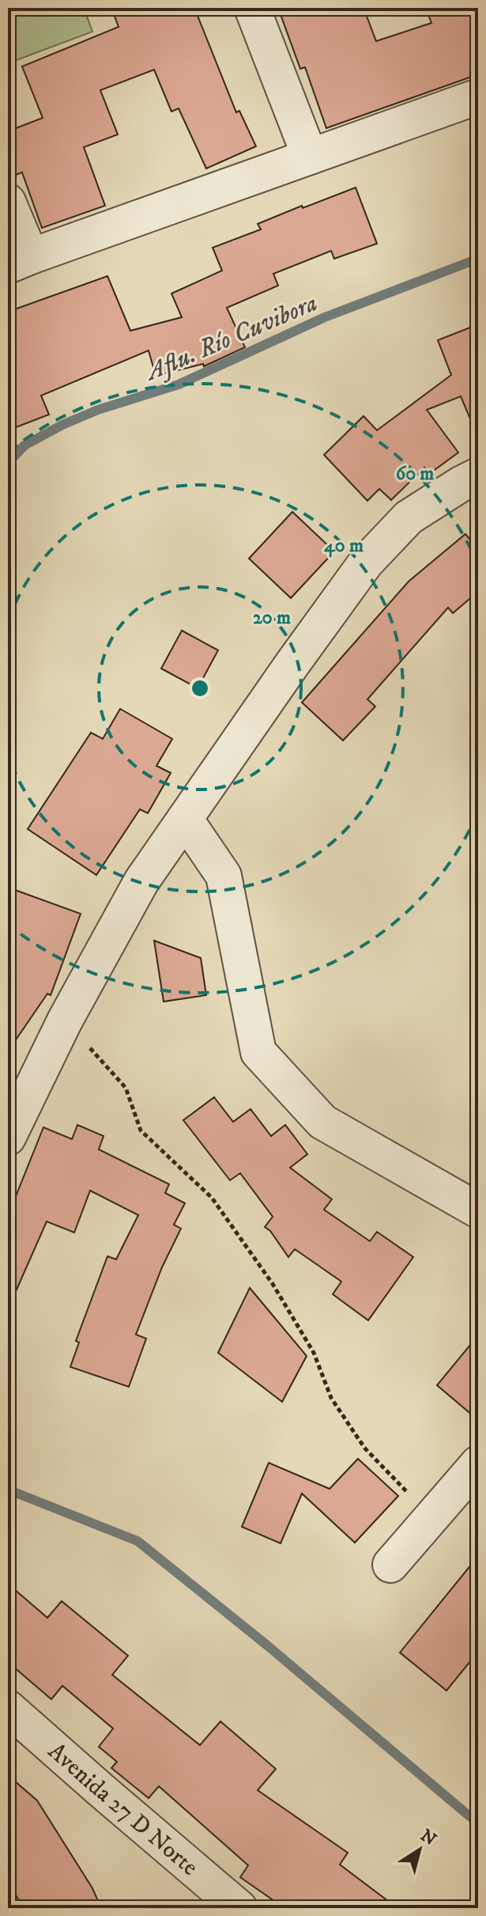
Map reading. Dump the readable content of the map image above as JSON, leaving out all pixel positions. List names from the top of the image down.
{
  "streets": {
    "street": ["Avenida 27 D Norte"]
  },
  "water": ["Aflu. Río Cuvibora"],
  "north": "top right",
  "rings": ["60 m", "40 m", "20 m"]
}
